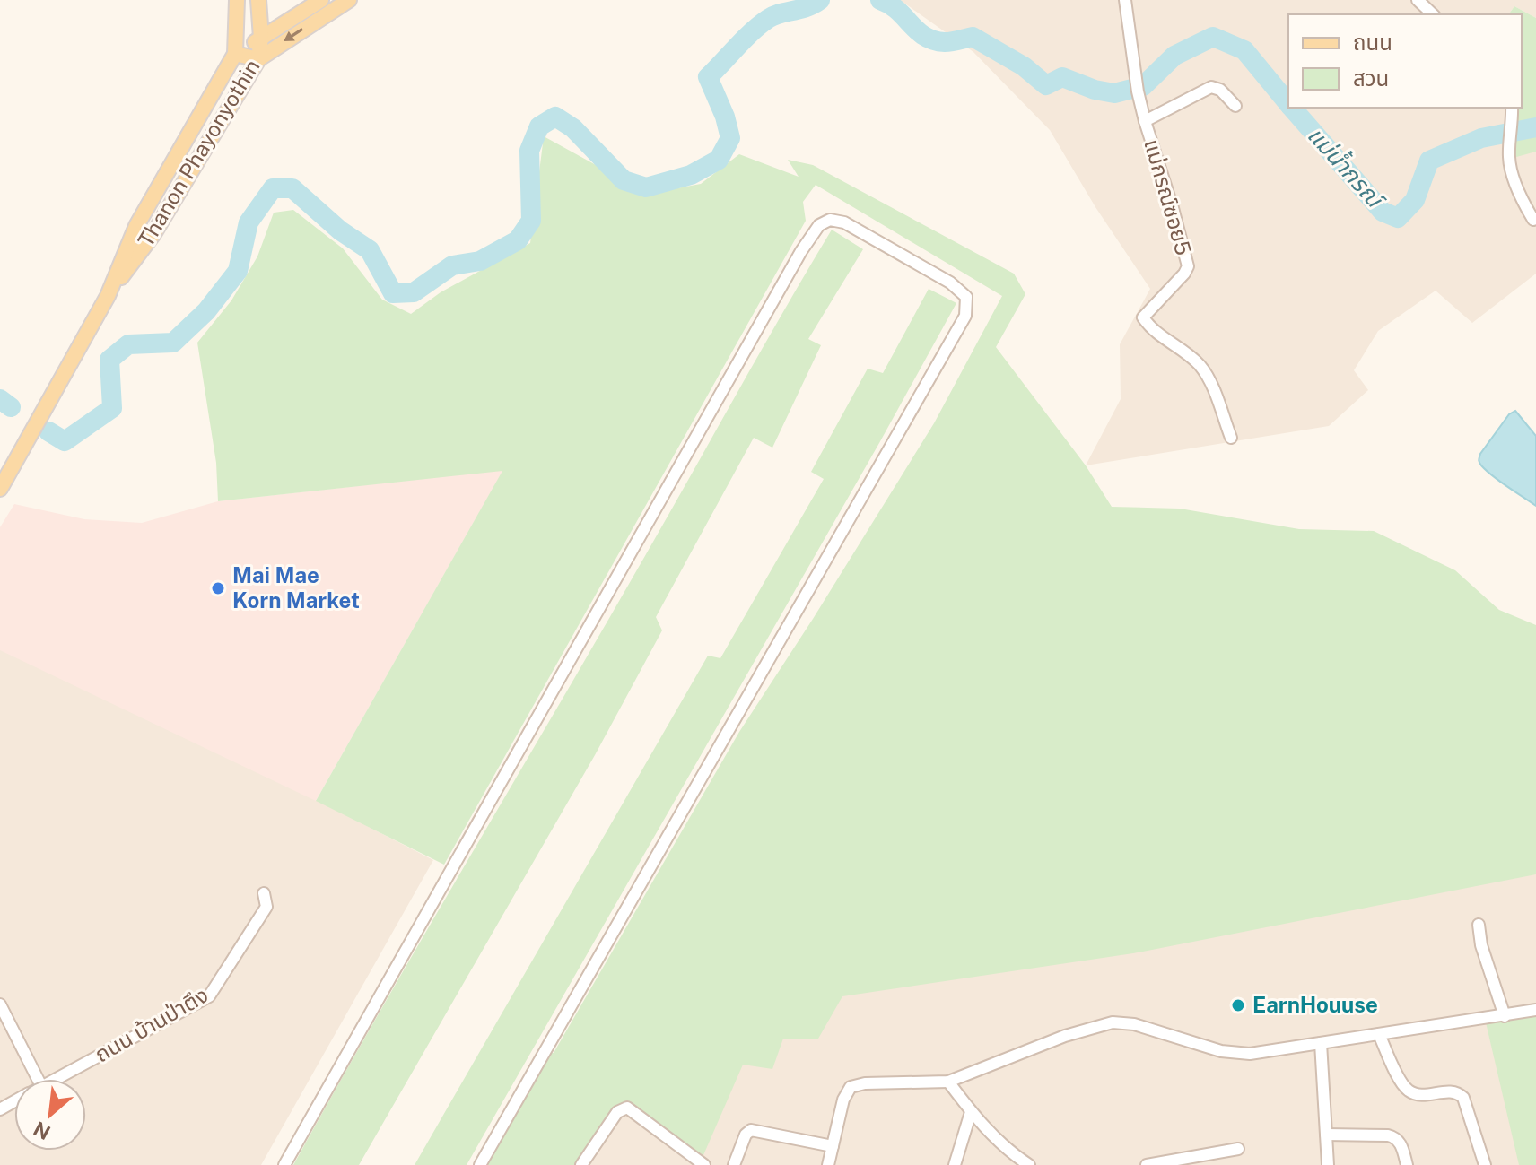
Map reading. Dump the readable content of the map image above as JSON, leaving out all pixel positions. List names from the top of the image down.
{
  "streets": {
    "main road": ["Thanon Phayonyothin"],
    "street": ["แม่กรณ์ซอย5", "ถนน บ้านป่าตึง"]
  },
  "water": ["แม่น้ำกรณ์"],
  "places": ["Mai Mae Korn Market", "EarnHouuse"],
  "legend": ["ถนน", "สวน"],
  "north": "bottom left"
}
